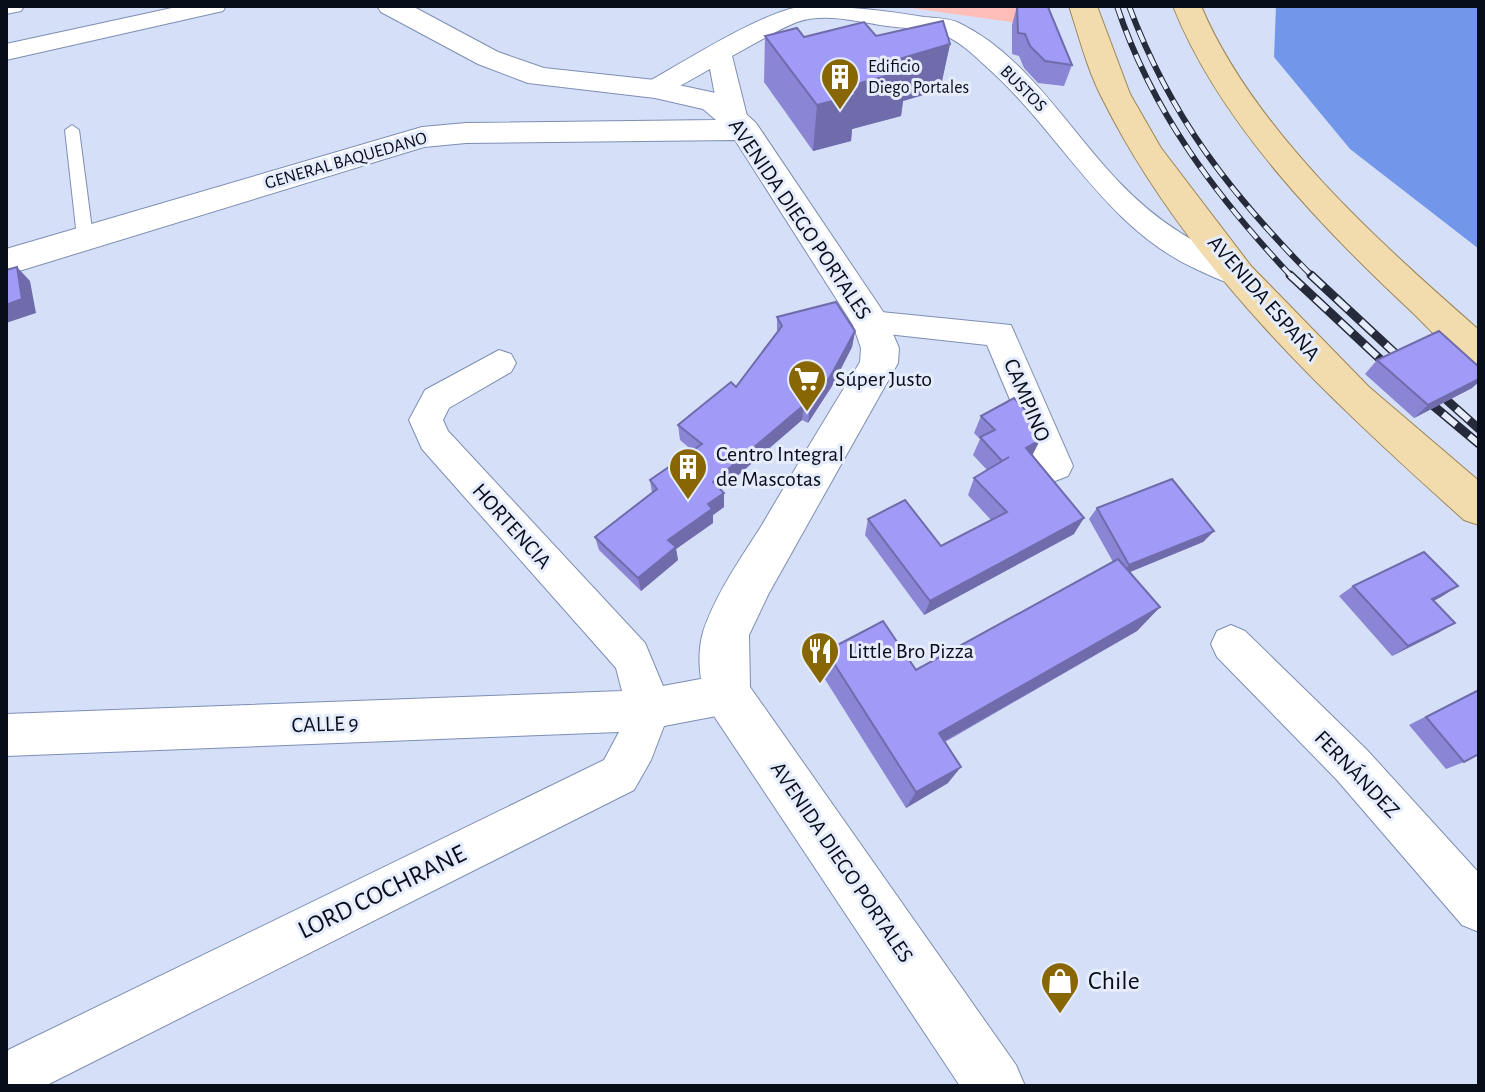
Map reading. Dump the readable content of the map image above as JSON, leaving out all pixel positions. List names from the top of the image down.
{
  "streets": {
    "main road": ["AVENIDA ESPAÑA"],
    "street": [
      "BUSTOS",
      "GENERAL BAQUEDANO",
      "AVENIDA DIEGO PORTALES",
      "CAMPINO",
      "HORTENCIA",
      "CALLE 9",
      "FERNÁNDEZ",
      "LORD COCHRANE"
    ]
  },
  "crossings": [
    ["BUSTOS", "AVENIDA DIEGO PORTALES"],
    ["BUSTOS", "AVENIDA ESPAÑA"],
    ["GENERAL BAQUEDANO", "AVENIDA DIEGO PORTALES"],
    ["AVENIDA DIEGO PORTALES", "CAMPINO"],
    ["HORTENCIA", "CALLE 9"],
    ["HORTENCIA", "LORD COCHRANE"],
    ["CALLE 9", "LORD COCHRANE"]
  ],
  "places": {
    "building": ["Edificio Diego Portales", "Centro Integral de Mascotas"],
    "supermarket": ["Súper Justo"],
    "restaurant": ["Little Bro Pizza"],
    "shop": ["Chile"]
  }
}
